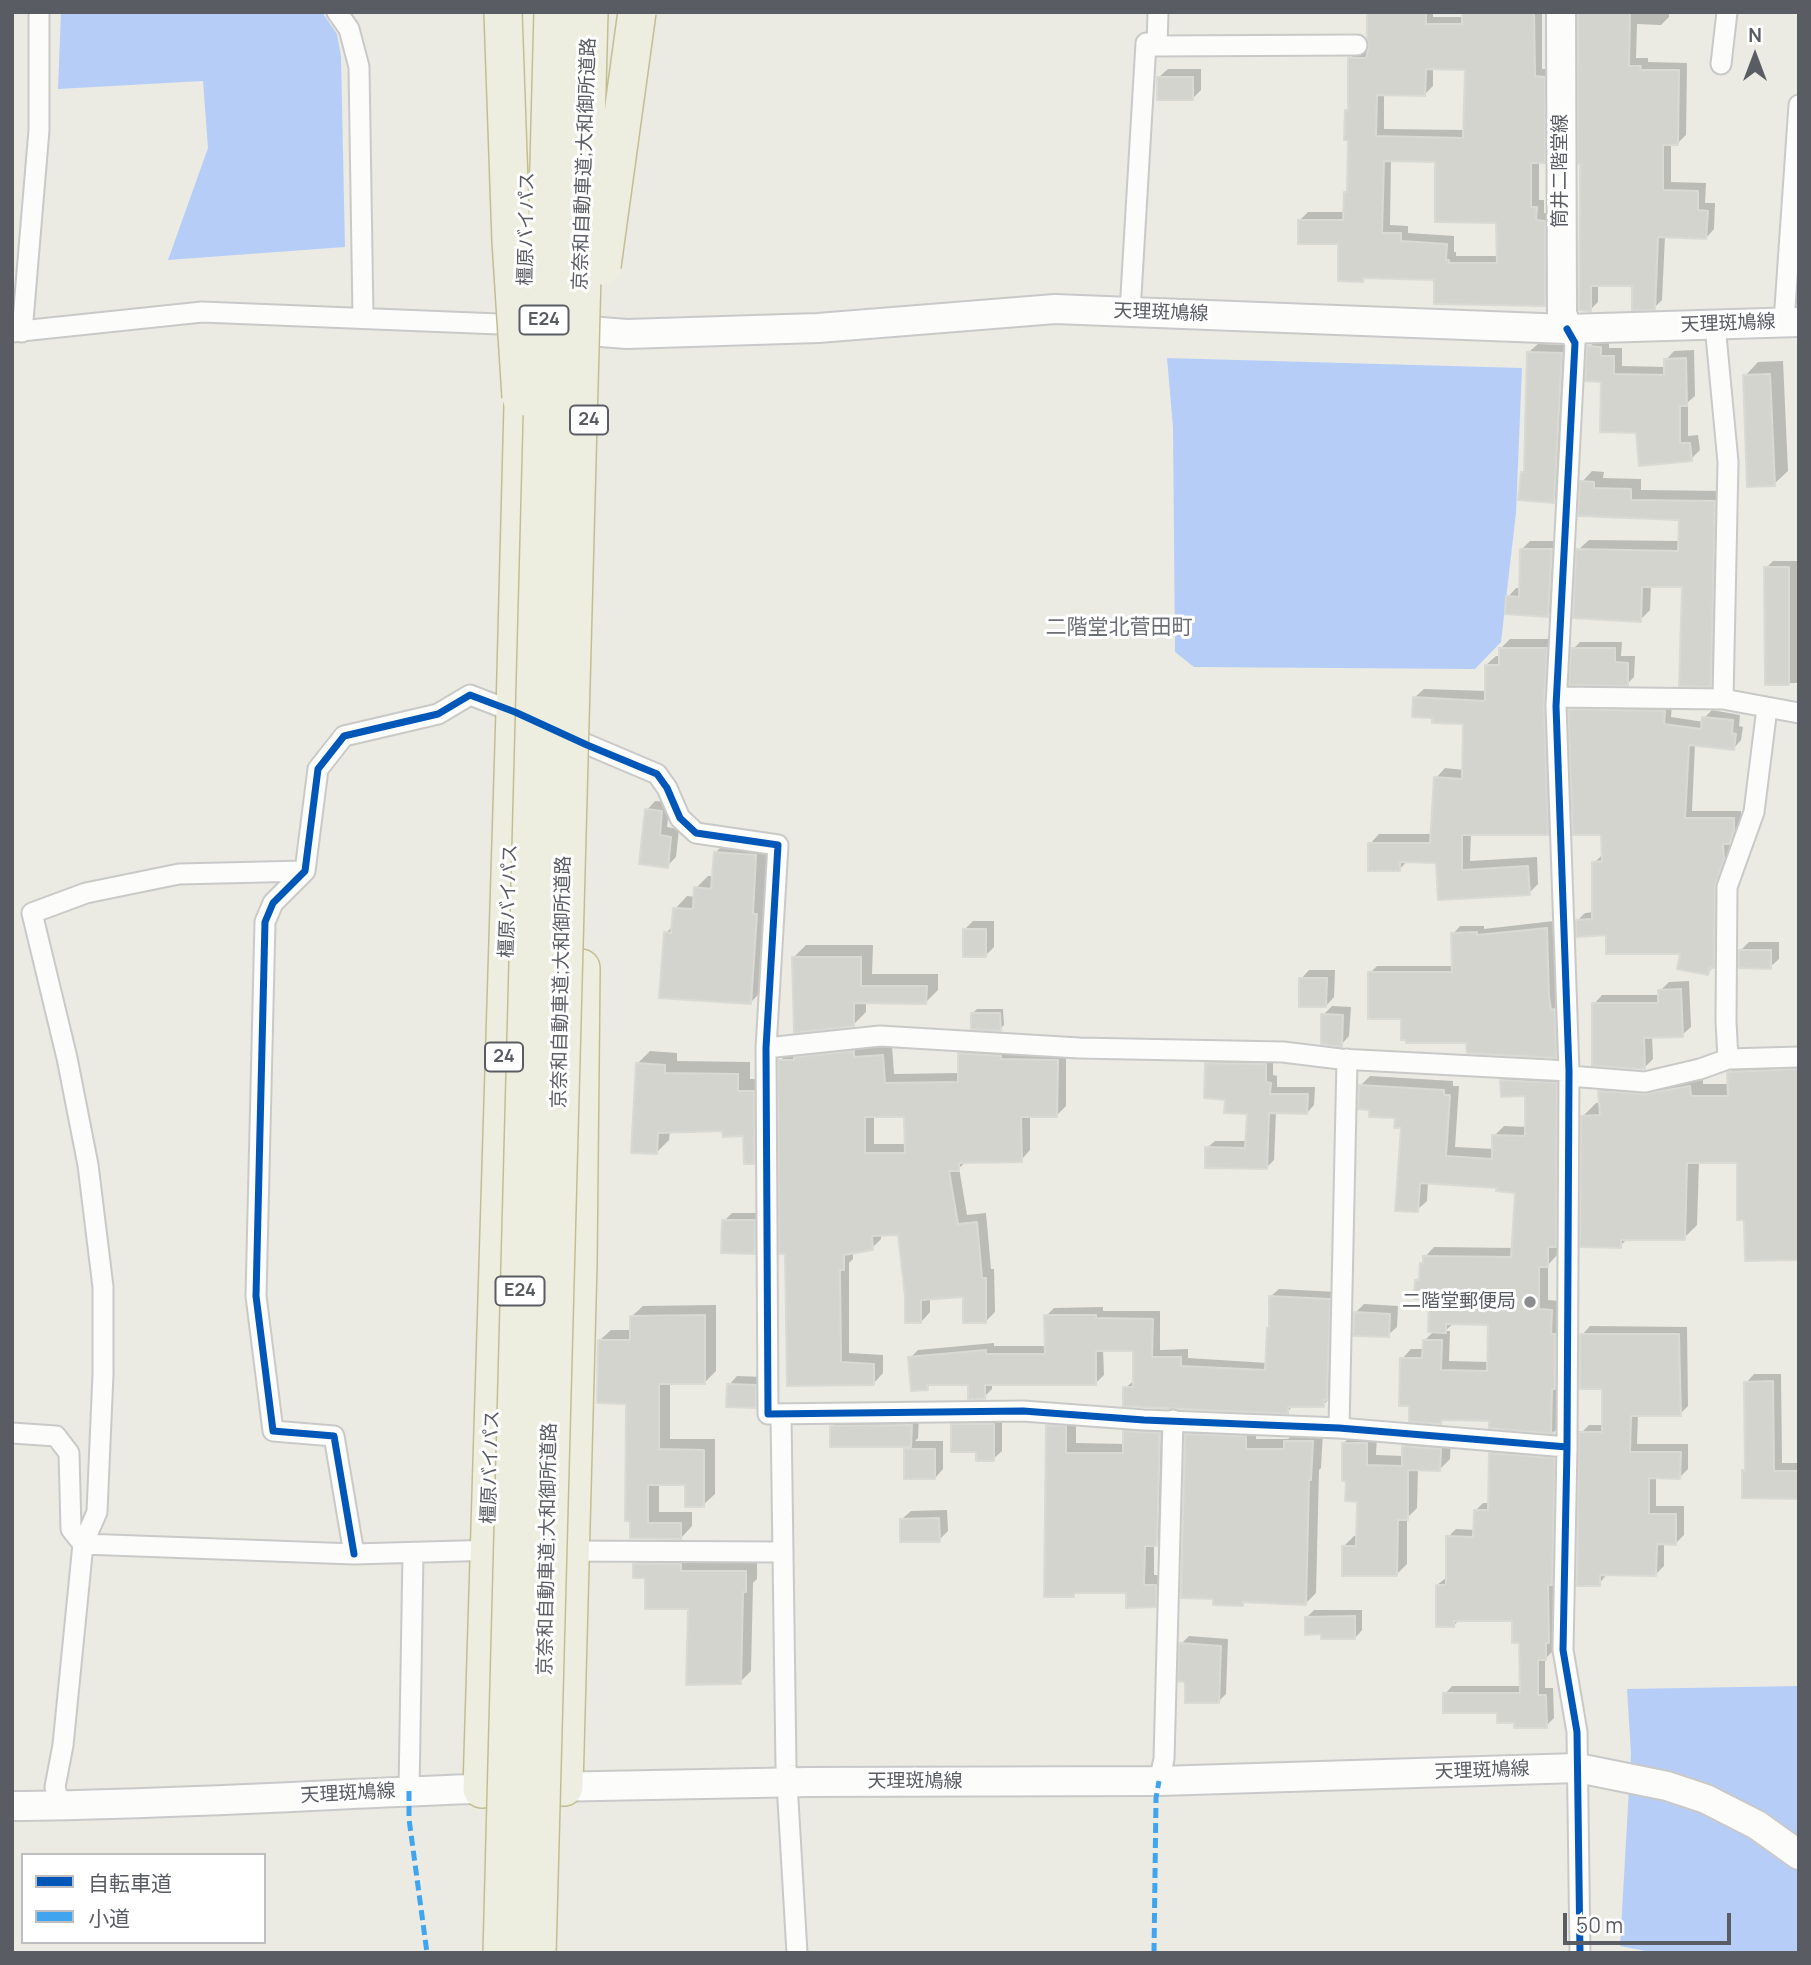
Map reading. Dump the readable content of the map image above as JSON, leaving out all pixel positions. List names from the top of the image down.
{
  "streets": {
    "highway": [
      "京奈和自動車道;大和御所道路",
      "橿原バイパス",
      "E24",
      "24"
    ],
    "main road": ["筒井二階堂線", "天理斑鳩線"]
  },
  "crossings": [
    ["京奈和自動車道;大和御所道路", "24"],
    ["筒井二階堂線", "天理斑鳩線"],
    ["橿原バイパス", "天理斑鳩線"],
    ["天理斑鳩線", "24"]
  ],
  "districts": ["二階堂北菅田町"],
  "places": ["二階堂郵便局"],
  "legend": ["自転車道", "小道"],
  "scale_bar": "50 m",
  "north": "top"
}
